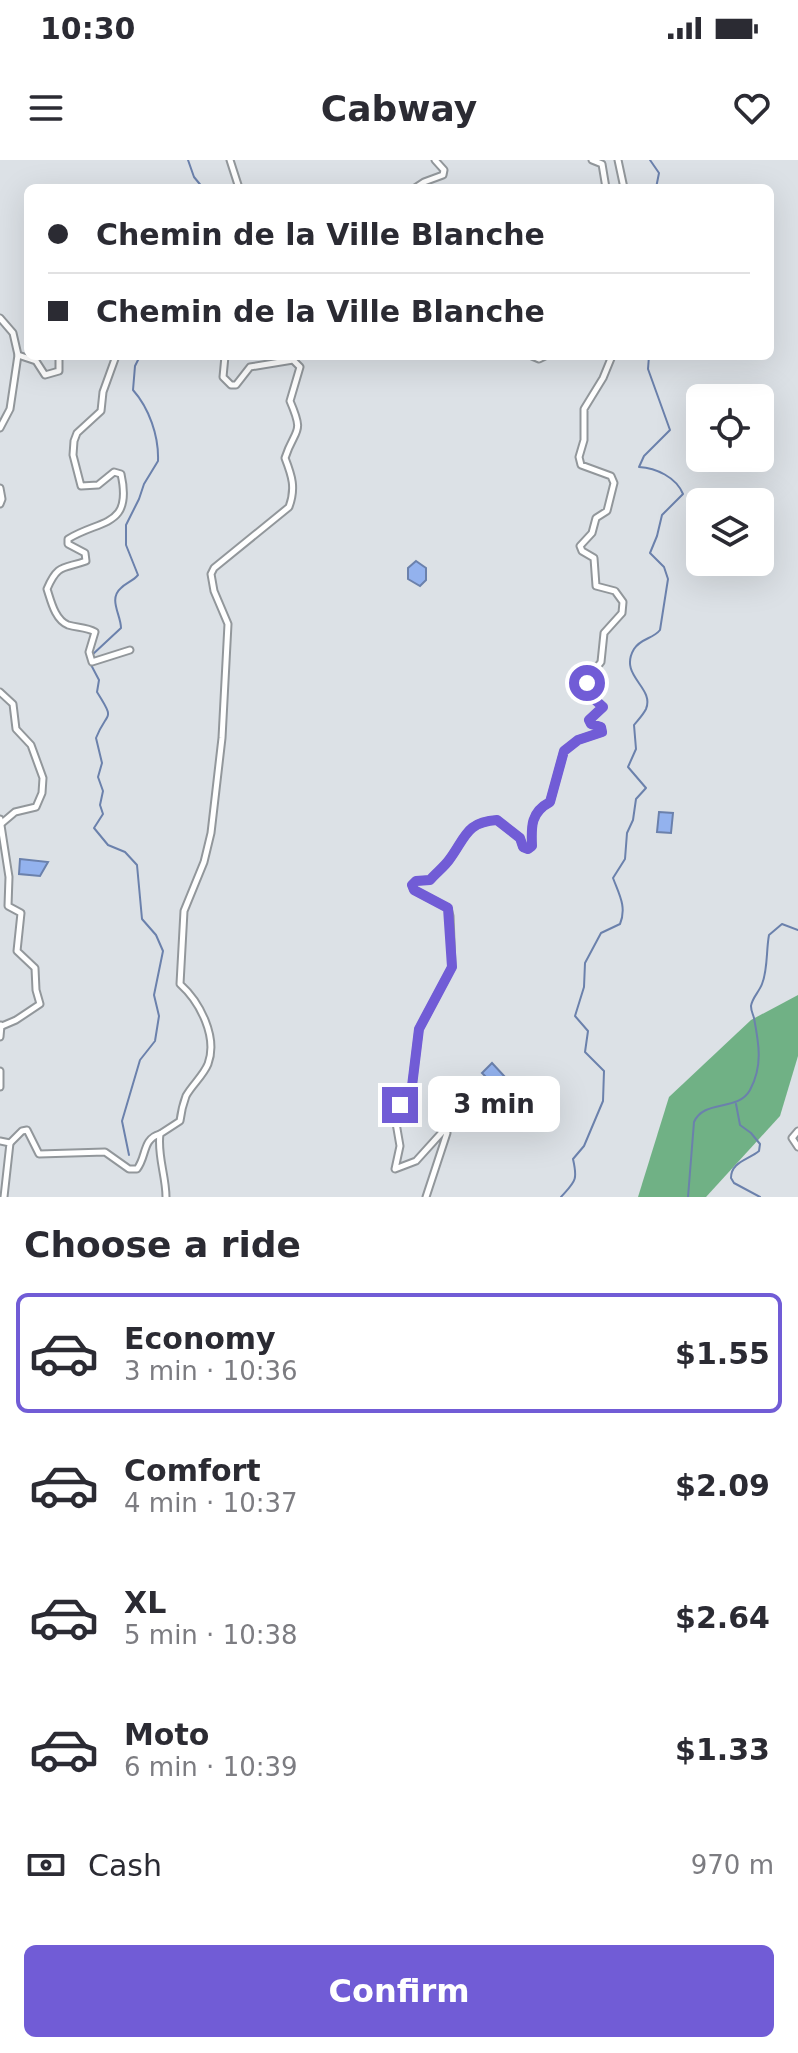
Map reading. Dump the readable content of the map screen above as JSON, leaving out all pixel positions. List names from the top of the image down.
{
  "page": {
    "status": "10:30",
    "header": "Cabway",
    "banner": ["Chemin de la Ville Blanche", "Chemin de la Ville Blanche"],
    "bubble": "3 min",
    "heading": "Choose a ride",
    "list": [
      {
        "name": "Economy",
        "note": "3 min · 10:36",
        "value": "$1.55"
      },
      {
        "name": "Comfort",
        "note": "4 min · 10:37",
        "value": "$2.09"
      },
      {
        "name": "XL",
        "note": "5 min · 10:38",
        "value": "$2.64"
      },
      {
        "name": "Moto",
        "note": "6 min · 10:39",
        "value": "$1.33"
      }
    ],
    "pay": ["Cash", "970 m"],
    "buttons": "Confirm"
  }
}
